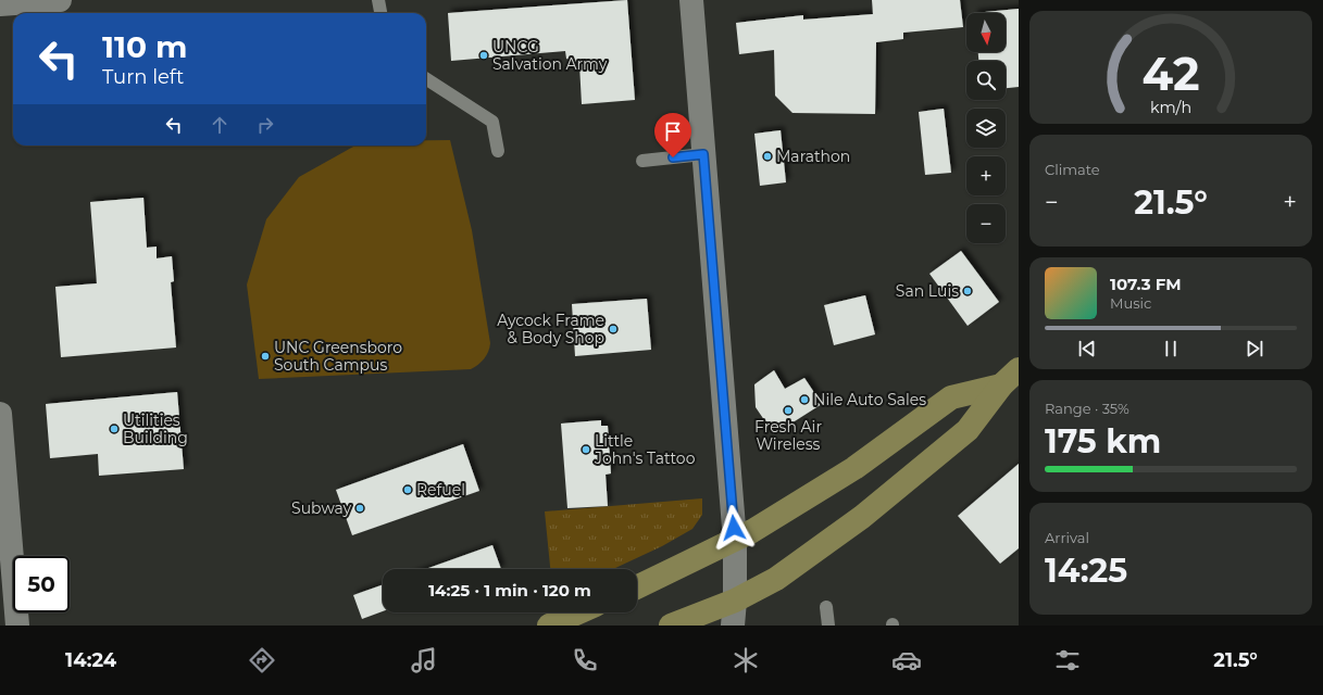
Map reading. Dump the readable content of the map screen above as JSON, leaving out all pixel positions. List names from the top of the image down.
{
  "places": [
    "UNCG Salvation Army",
    "Marathon",
    "San Luis",
    "Aycock Frame & Body Shop",
    "UNC Greensboro South Campus",
    "Nile Auto Sales",
    "Fresh Air Wireless",
    "Utilities Building",
    "Little John's Tattoo",
    "Refuel",
    "Subway"
  ],
  "north": "bottom",
  "page": {
    "map_buttons": ["+", "−"],
    "turn": ["110 m", "Turn left"],
    "tile": [
      "Climate",
      ["Range · 35%", "175 km"],
      ["Arrival", "14:25"]
    ],
    "heat": ["−", "21.5°", "+"],
    "song": ["107.3 FM", "Music"],
    "limit": "50",
    "trip": "14:25 · 1 min · 120 m",
    "tabs": ["14:24", "21.5°"],
    "gauge": ["42", "km/h"]
  }
}
